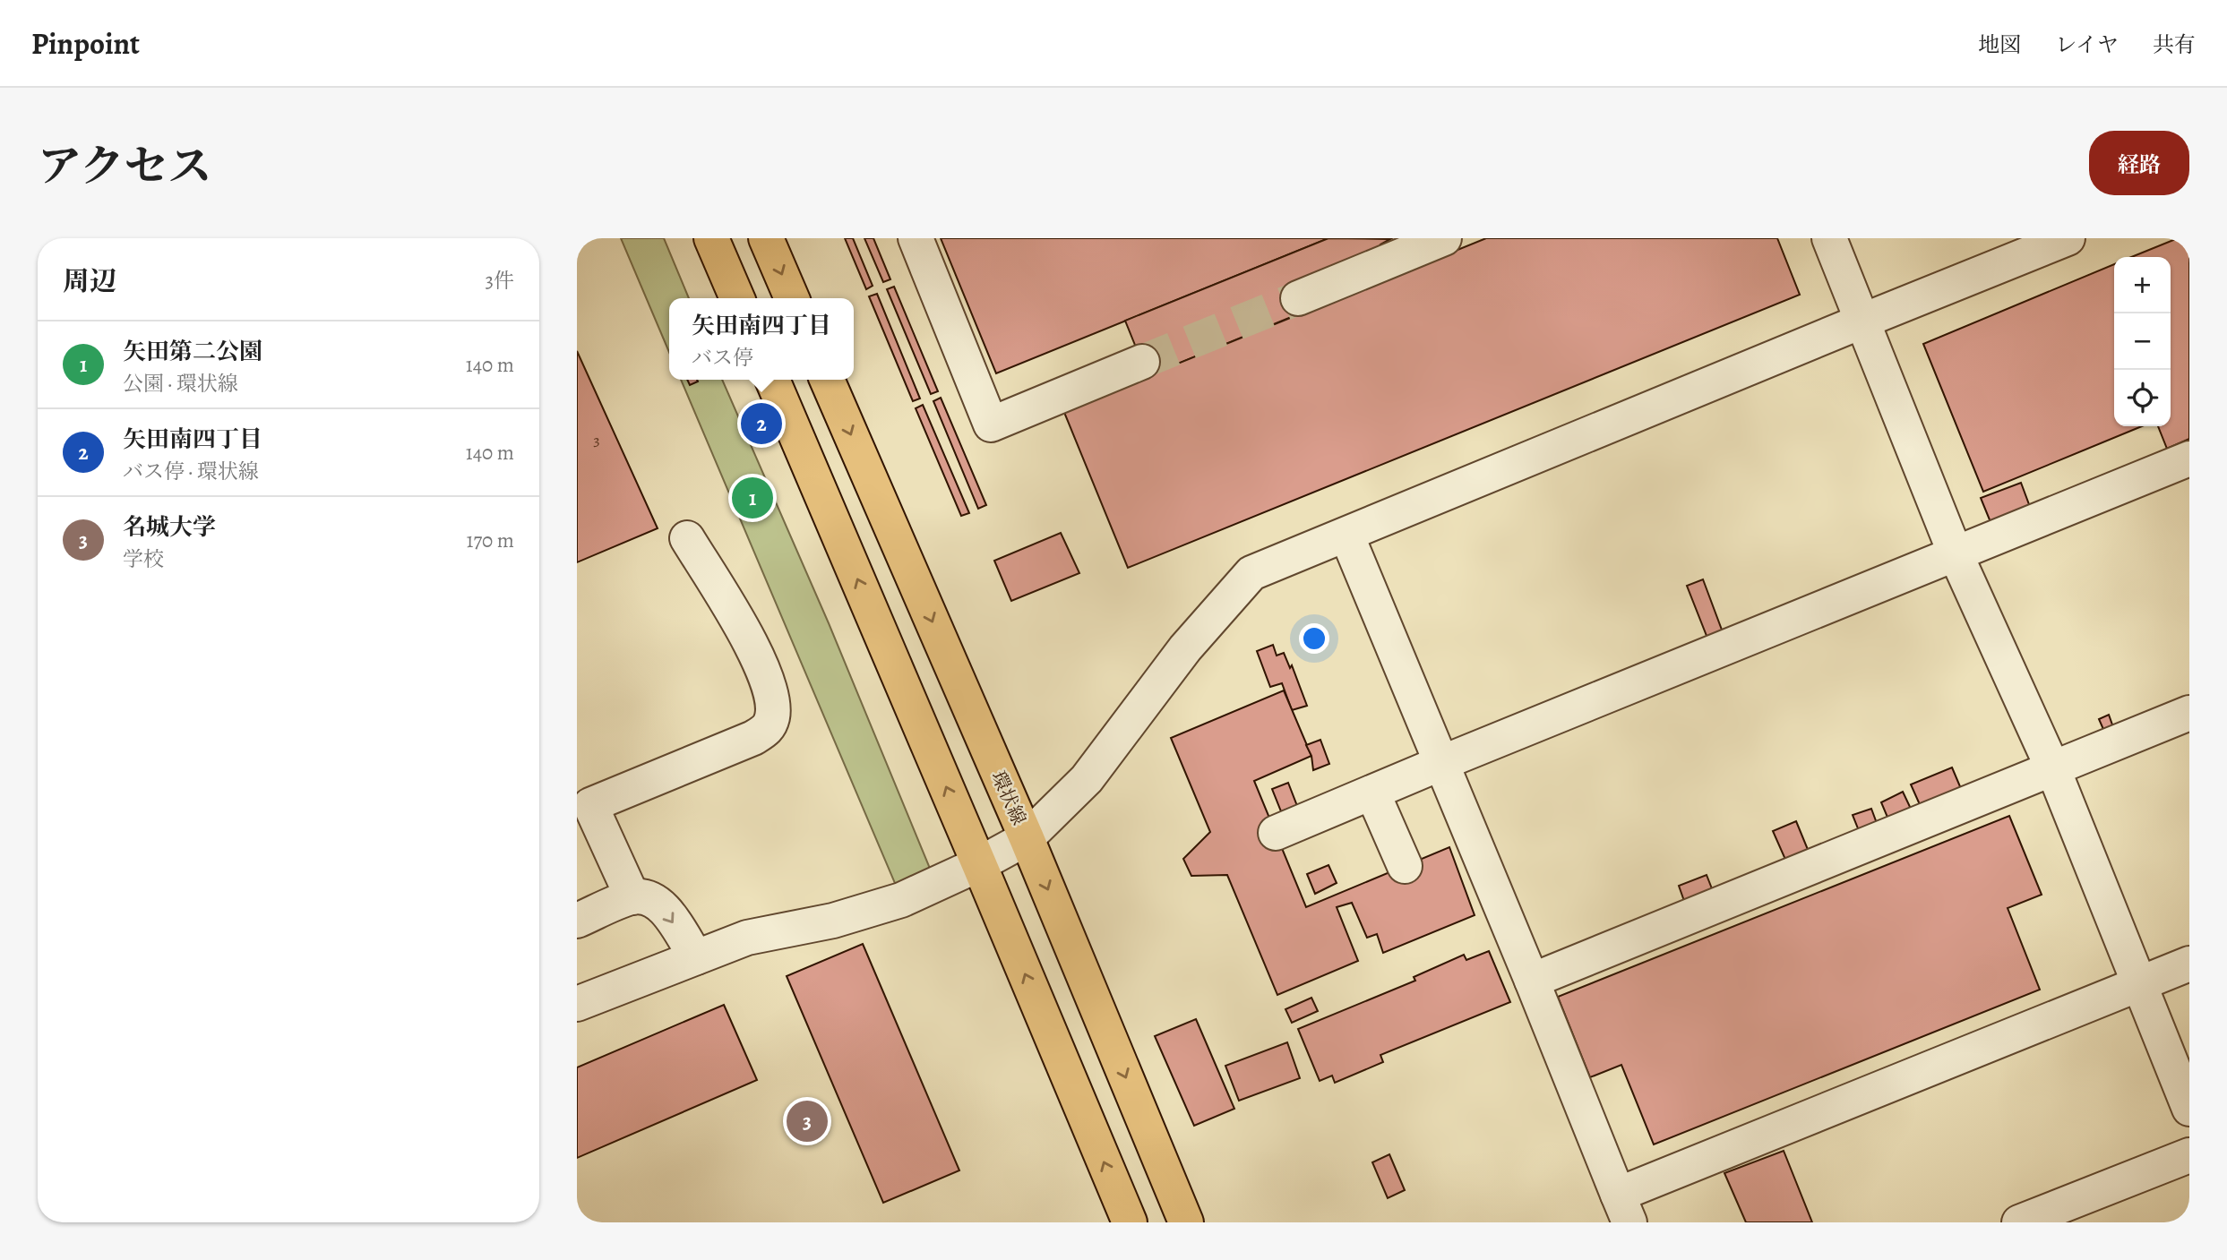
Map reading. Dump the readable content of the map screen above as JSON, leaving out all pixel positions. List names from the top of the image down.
{
  "streets": {
    "main road": ["環状線"]
  },
  "house_numbers": ["3"],
  "page": {
    "header": "Pinpoint",
    "nav": ["地図", "レイヤ", "共有"],
    "title": "アクセス",
    "buttons": "経路",
    "heading": ["周辺", "3件"],
    "map_buttons": ["+", "−"],
    "popup": ["矢田南四丁目", "バス停"],
    "list": [
      {
        "mark": "1",
        "name": "矢田第二公園",
        "note": "公園 · 環状線",
        "value": "140 m"
      },
      {
        "mark": "2",
        "name": "矢田南四丁目",
        "note": "バス停 · 環状線",
        "value": "140 m"
      },
      {
        "mark": "3",
        "name": "名城大学",
        "note": "学校",
        "value": "170 m"
      }
    ],
    "pins": ["2", "1", "3"]
  }
}
